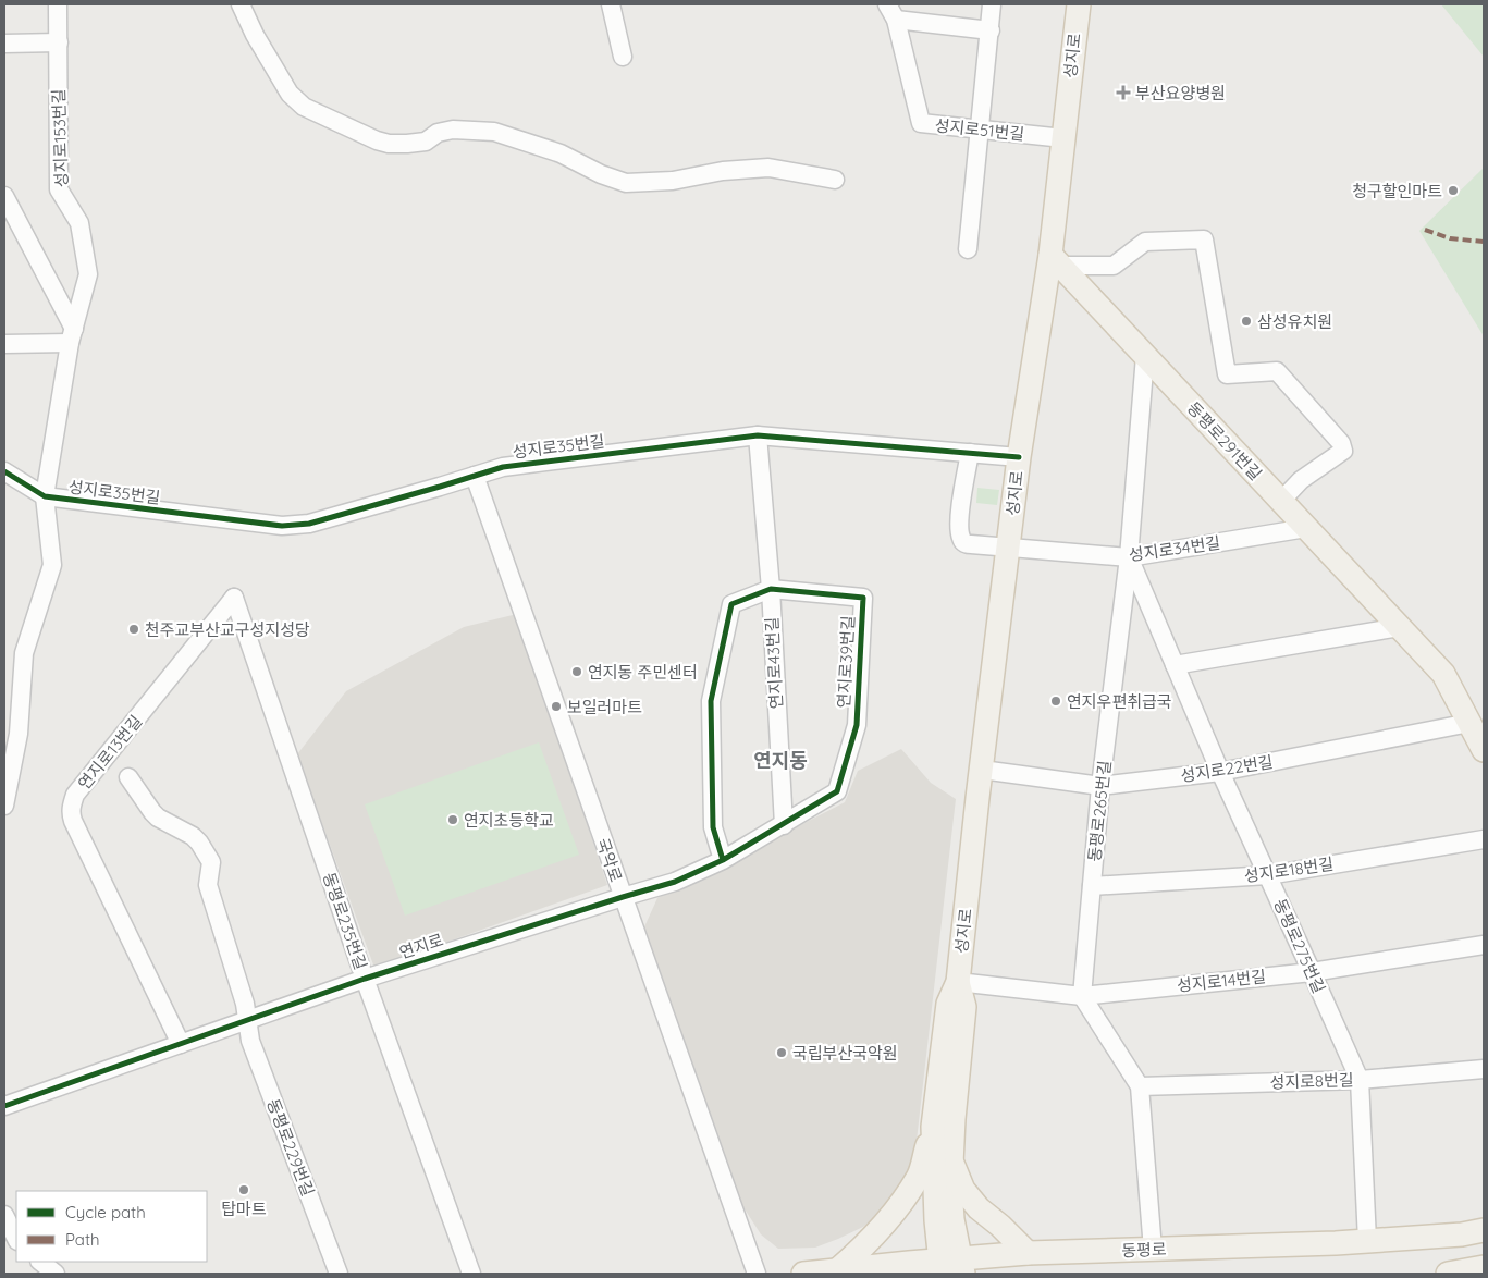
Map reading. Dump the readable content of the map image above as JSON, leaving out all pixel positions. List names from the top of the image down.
{
  "streets": {
    "main road": ["성지로", "동평로291번길", "동평로"],
    "street": [
      "성지로51번길",
      "성지로153번길",
      "성지로35번길",
      "성지로34번길",
      "연지로39번길",
      "연지로43번길",
      "연지로13번길",
      "성지로22번길",
      "동평로265번길",
      "국악로",
      "성지로18번길",
      "동평로235번길",
      "연지로",
      "동평로275번길",
      "성지로14번길",
      "성지로8번길",
      "동평로229번길"
    ]
  },
  "crossings": [
    ["성지로", "성지로51번길"],
    ["성지로", "동평로291번길"],
    ["성지로", "성지로35번길"],
    ["성지로", "성지로34번길"],
    ["성지로", "성지로22번길"],
    ["성지로", "성지로14번길"],
    ["성지로", "동평로"],
    ["성지로153번길", "성지로35번길"],
    ["동평로291번길", "성지로34번길"],
    ["동평로291번길", "성지로22번길"],
    ["동평로291번길", "동평로265번길"],
    ["성지로35번길", "성지로34번길"],
    ["성지로35번길", "연지로43번길"],
    ["성지로35번길", "국악로"],
    ["성지로34번길", "동평로265번길"],
    ["성지로34번길", "동평로275번길"],
    ["연지로39번길", "연지로43번길"],
    ["연지로39번길", "연지로"],
    ["연지로43번길", "연지로"],
    ["연지로13번길", "동평로235번길"],
    ["연지로13번길", "연지로"],
    ["성지로22번길", "동평로265번길"],
    ["성지로22번길", "동평로275번길"],
    ["동평로265번길", "성지로18번길"],
    ["동평로265번길", "동평로275번길"],
    ["동평로265번길", "성지로14번길"],
    ["국악로", "연지로"],
    ["성지로18번길", "동평로275번길"],
    ["동평로235번길", "연지로"],
    ["연지로", "동평로229번길"],
    ["동평로275번길", "성지로14번길"],
    ["동평로275번길", "성지로8번길"],
    ["동평로275번길", "동평로"]
  ],
  "districts": ["연지동"],
  "places": {
    "health": ["부산요양병원"],
    "other": [
      "청구할인마트",
      "삼성유치원",
      "천주교부산교구성지성당",
      "연지동 주민센터",
      "연지우편취급국",
      "보일러마트",
      "연지초등학교",
      "국립부산국악원",
      "탑마트"
    ]
  },
  "legend": ["Cycle path", "Path"]
}
